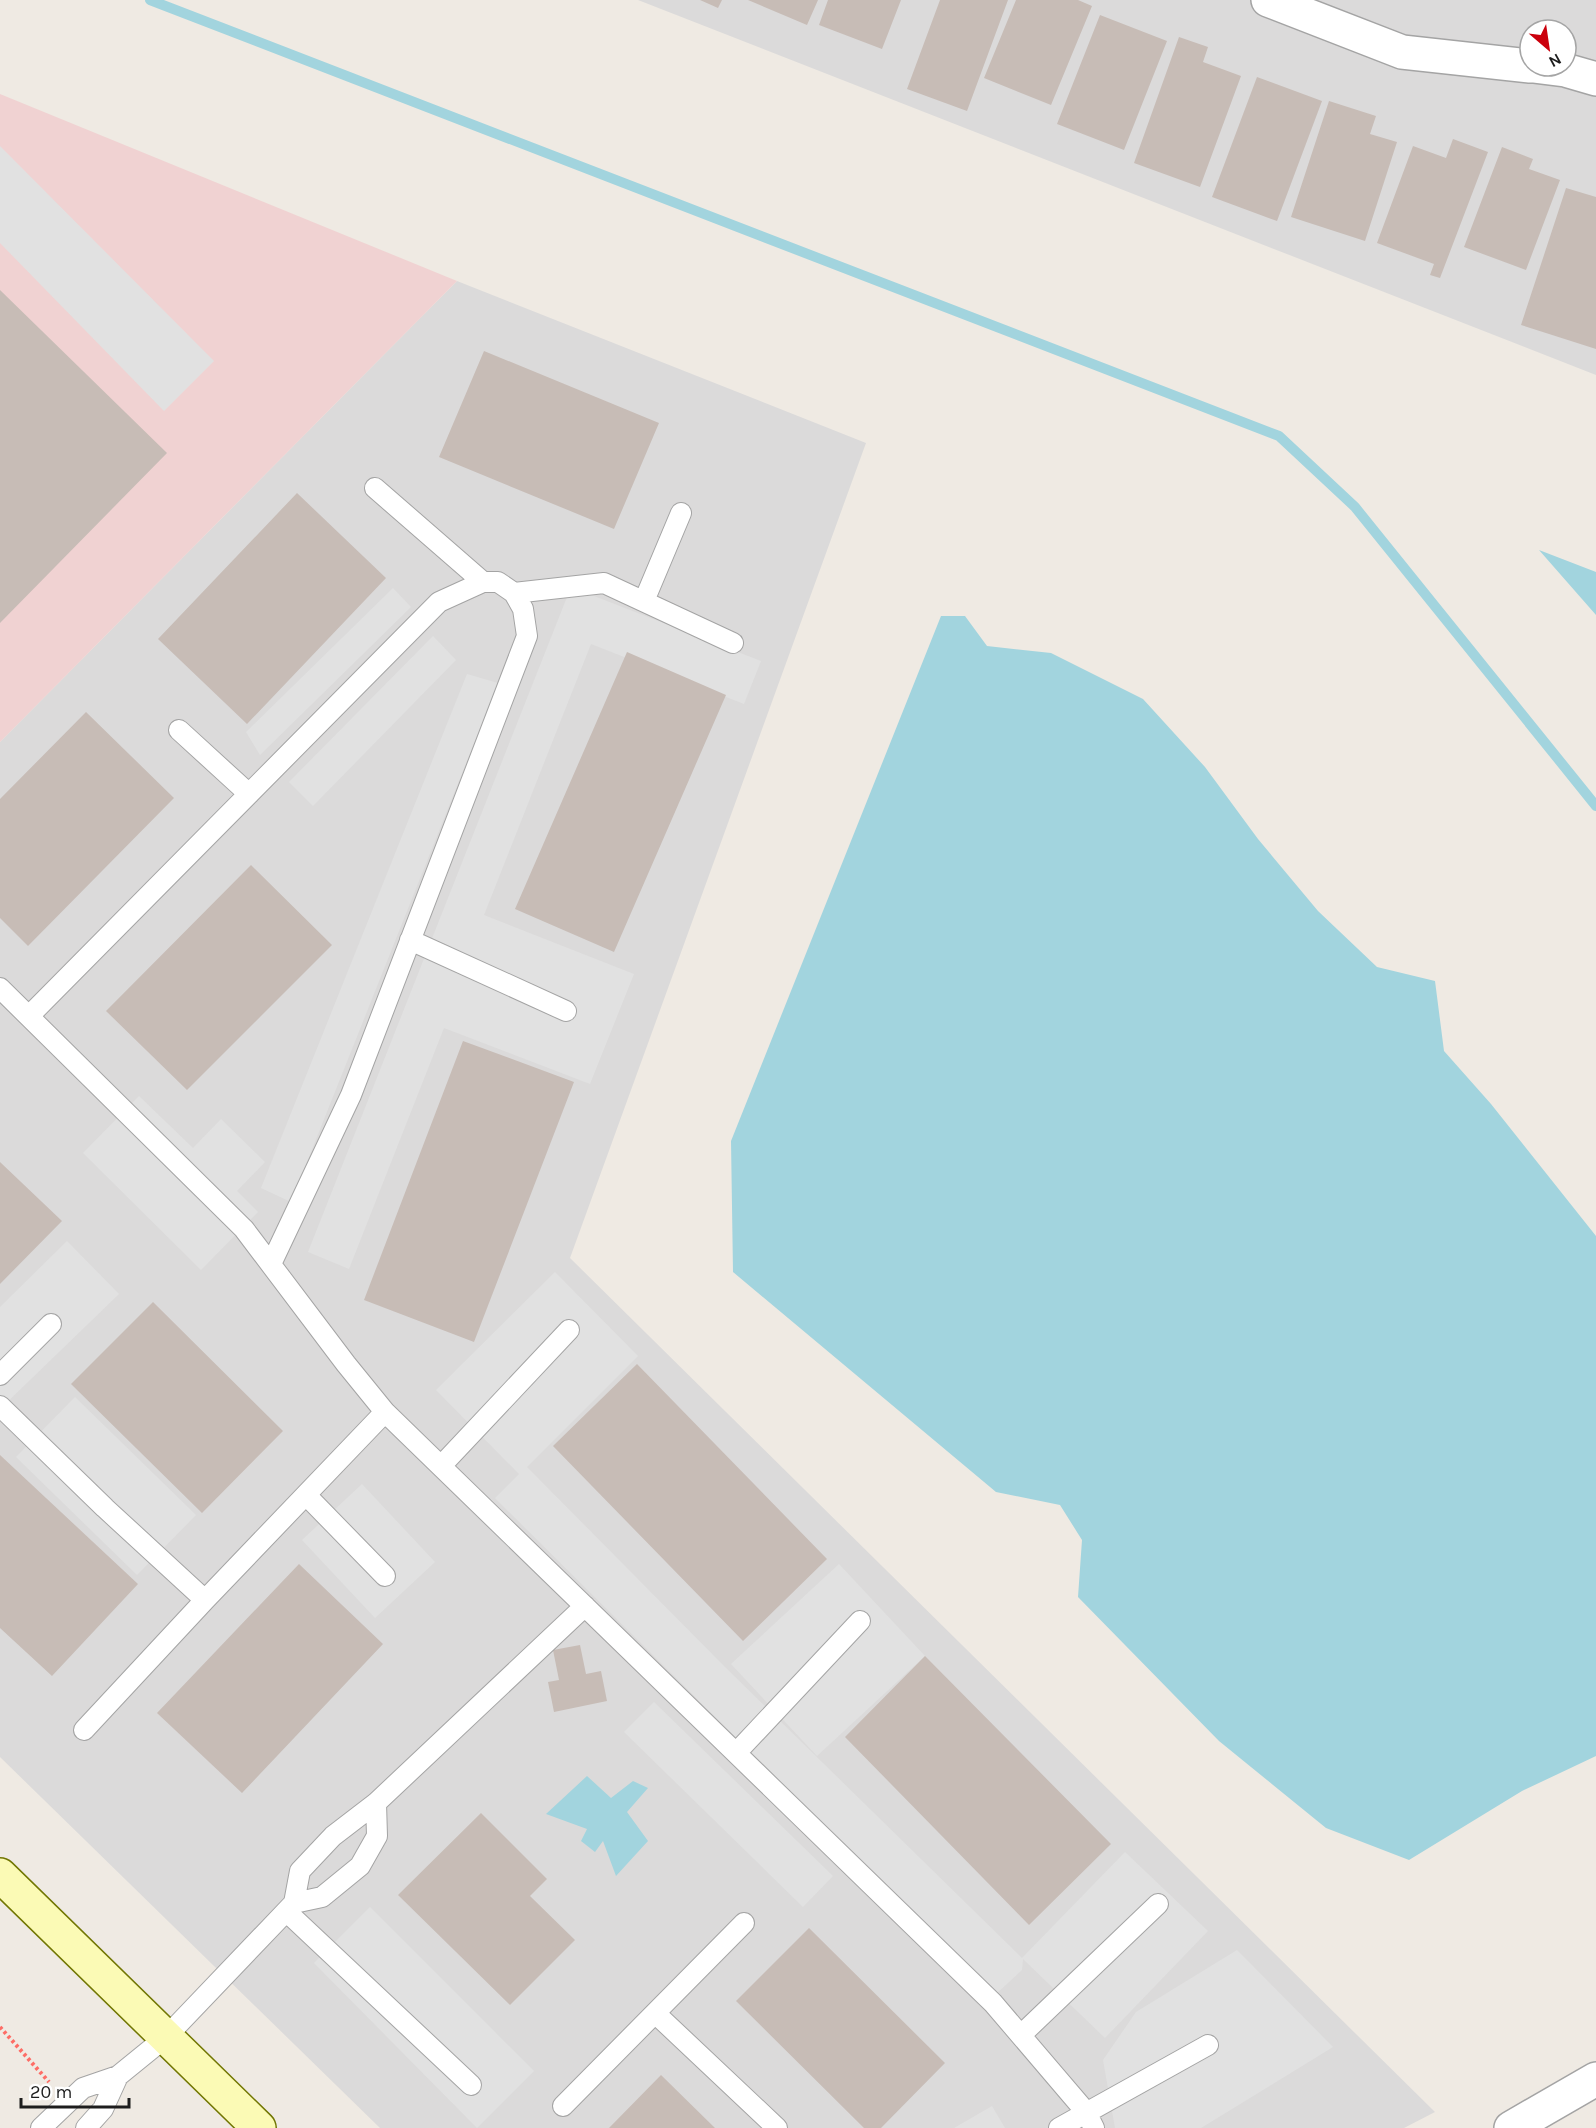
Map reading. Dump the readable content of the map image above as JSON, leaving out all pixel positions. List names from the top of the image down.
{
  "scale_bar": "20 m",
  "north": "bottom right"
}
